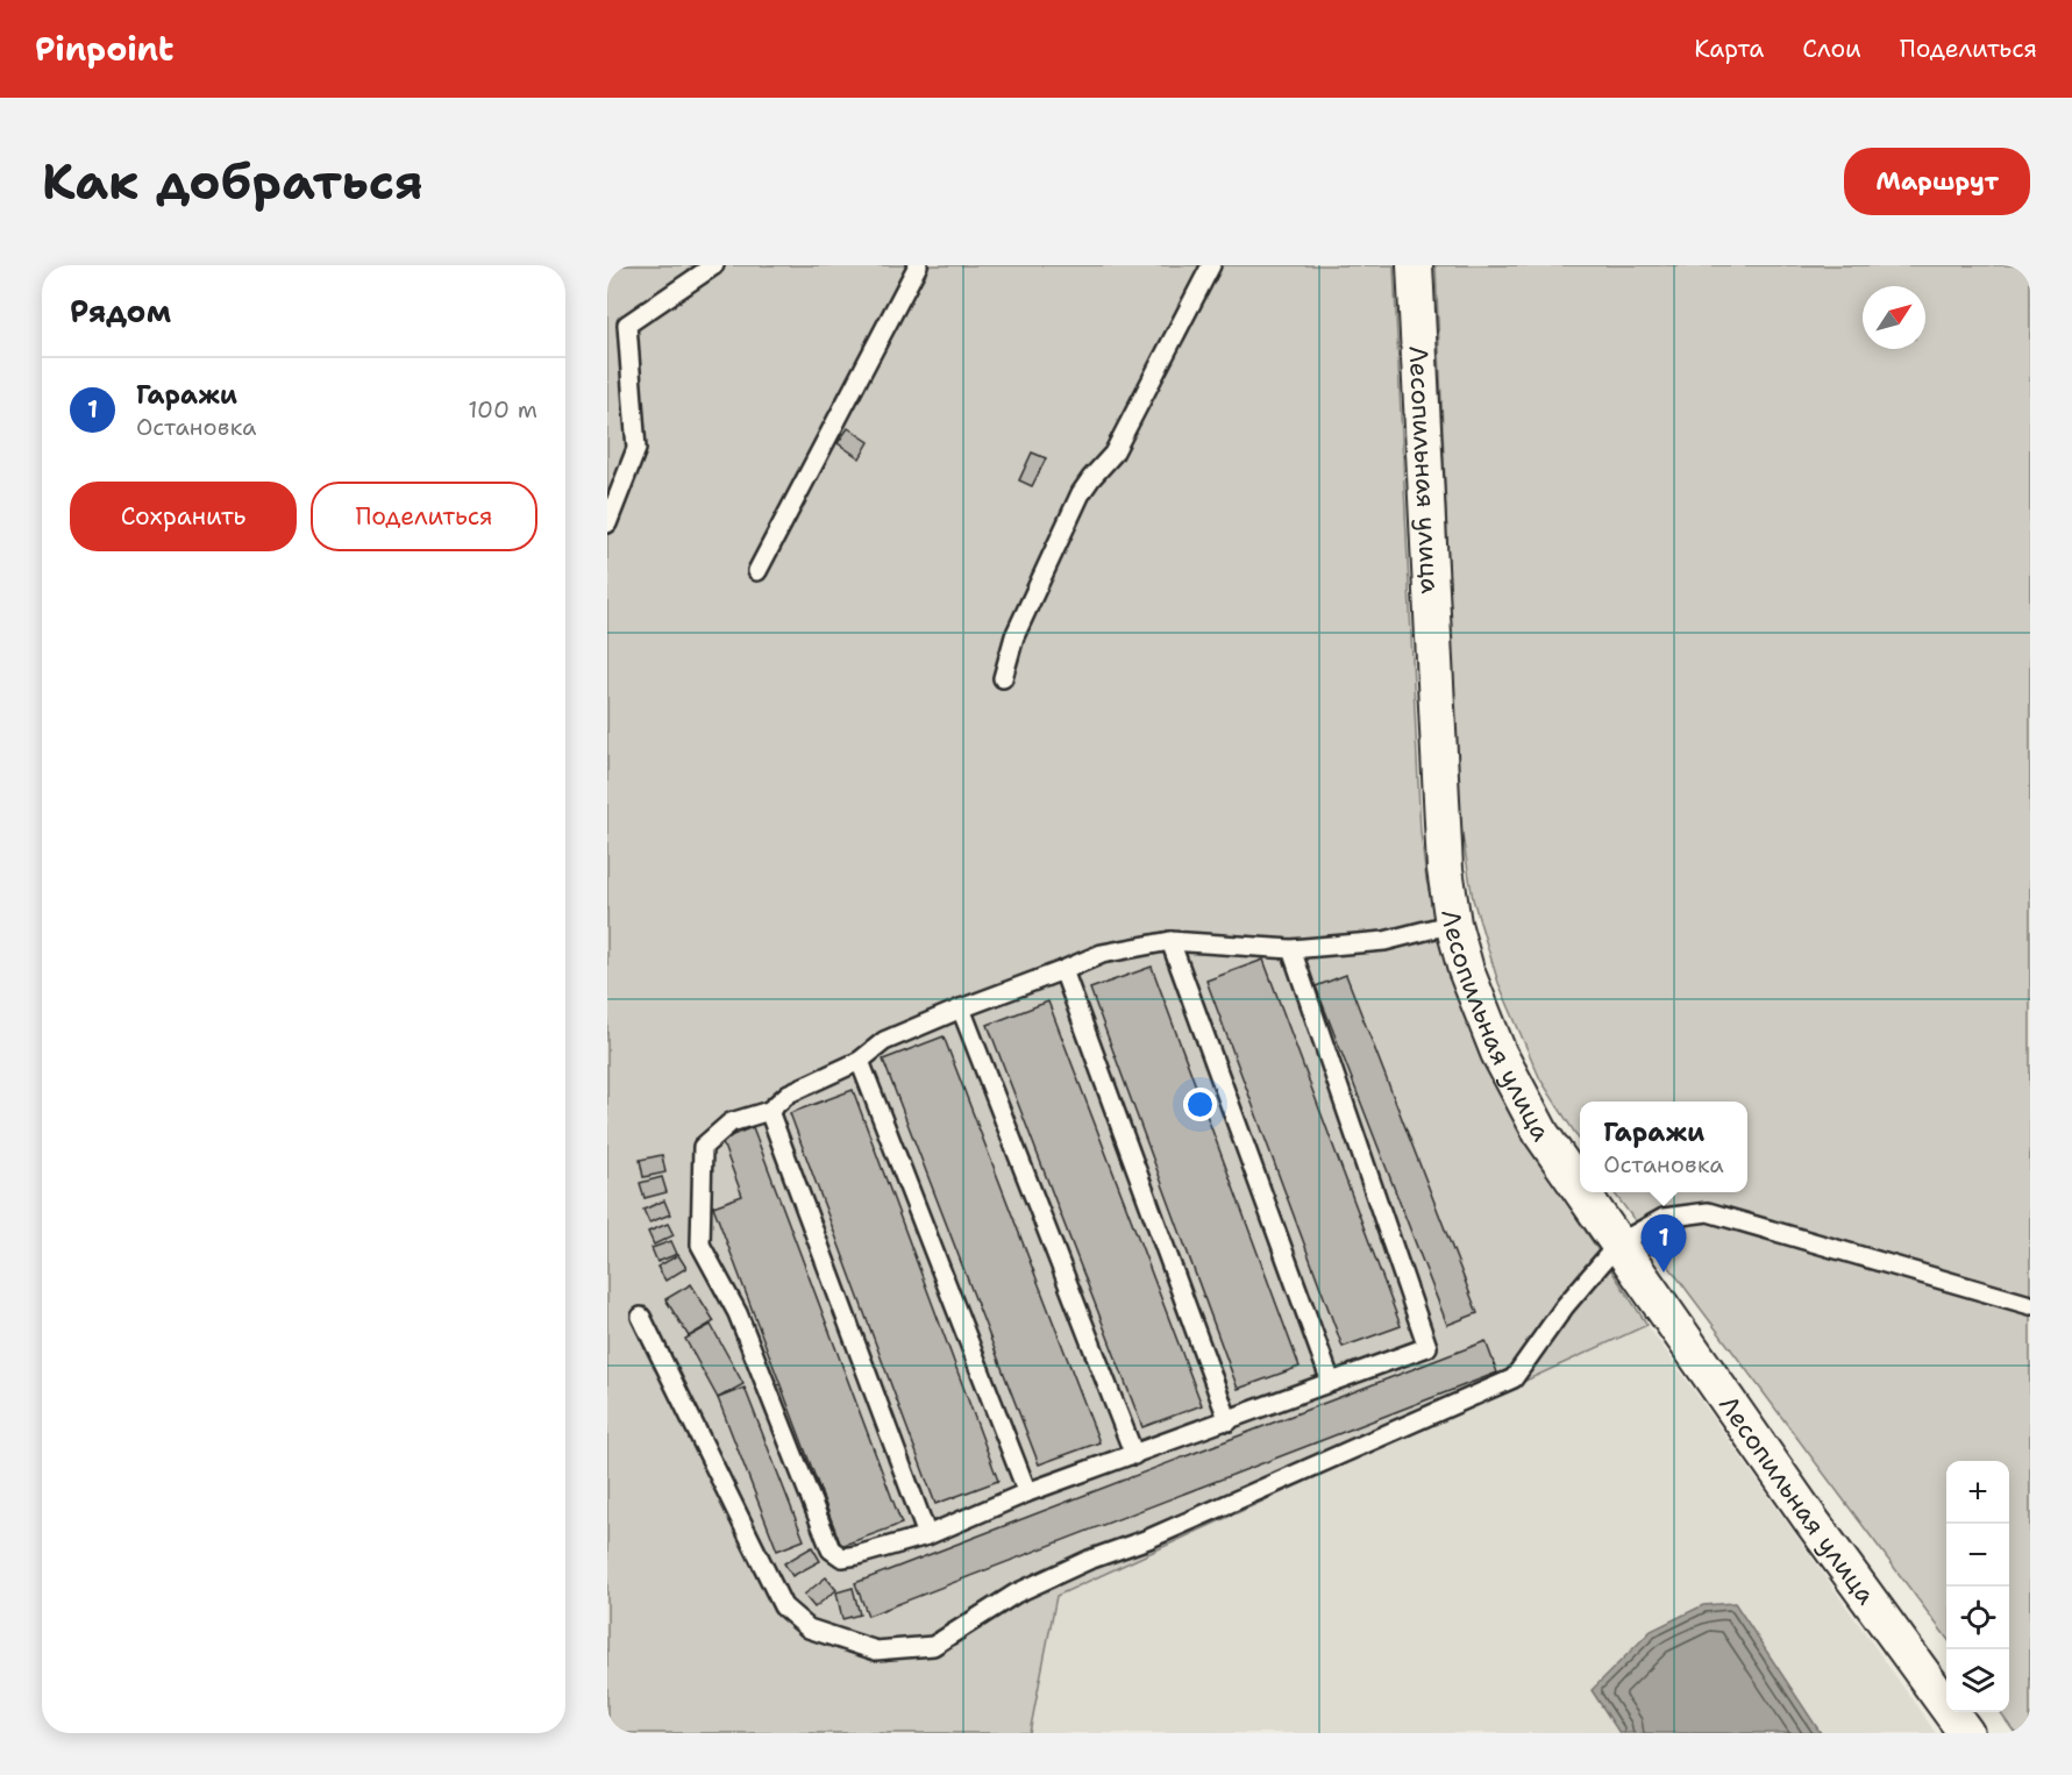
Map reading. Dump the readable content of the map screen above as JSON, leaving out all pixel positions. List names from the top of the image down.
{
  "streets": {
    "street": ["Лесопильная улица"]
  },
  "north": "top right",
  "page": {
    "header": "Pinpoint",
    "nav": ["Карта", "Слои", "Поделиться"],
    "buttons": [
      "Маршрут",
      ["Сохранить", "Поделиться"]
    ],
    "title": "Как добраться",
    "heading": "Рядом",
    "list": [
      {
        "mark": "1",
        "name": "Гаражи",
        "note": "Остановка",
        "value": "100 m"
      }
    ],
    "popup": ["Гаражи", "Остановка"],
    "pins": "1",
    "map_buttons": ["+", "−"]
  }
}
